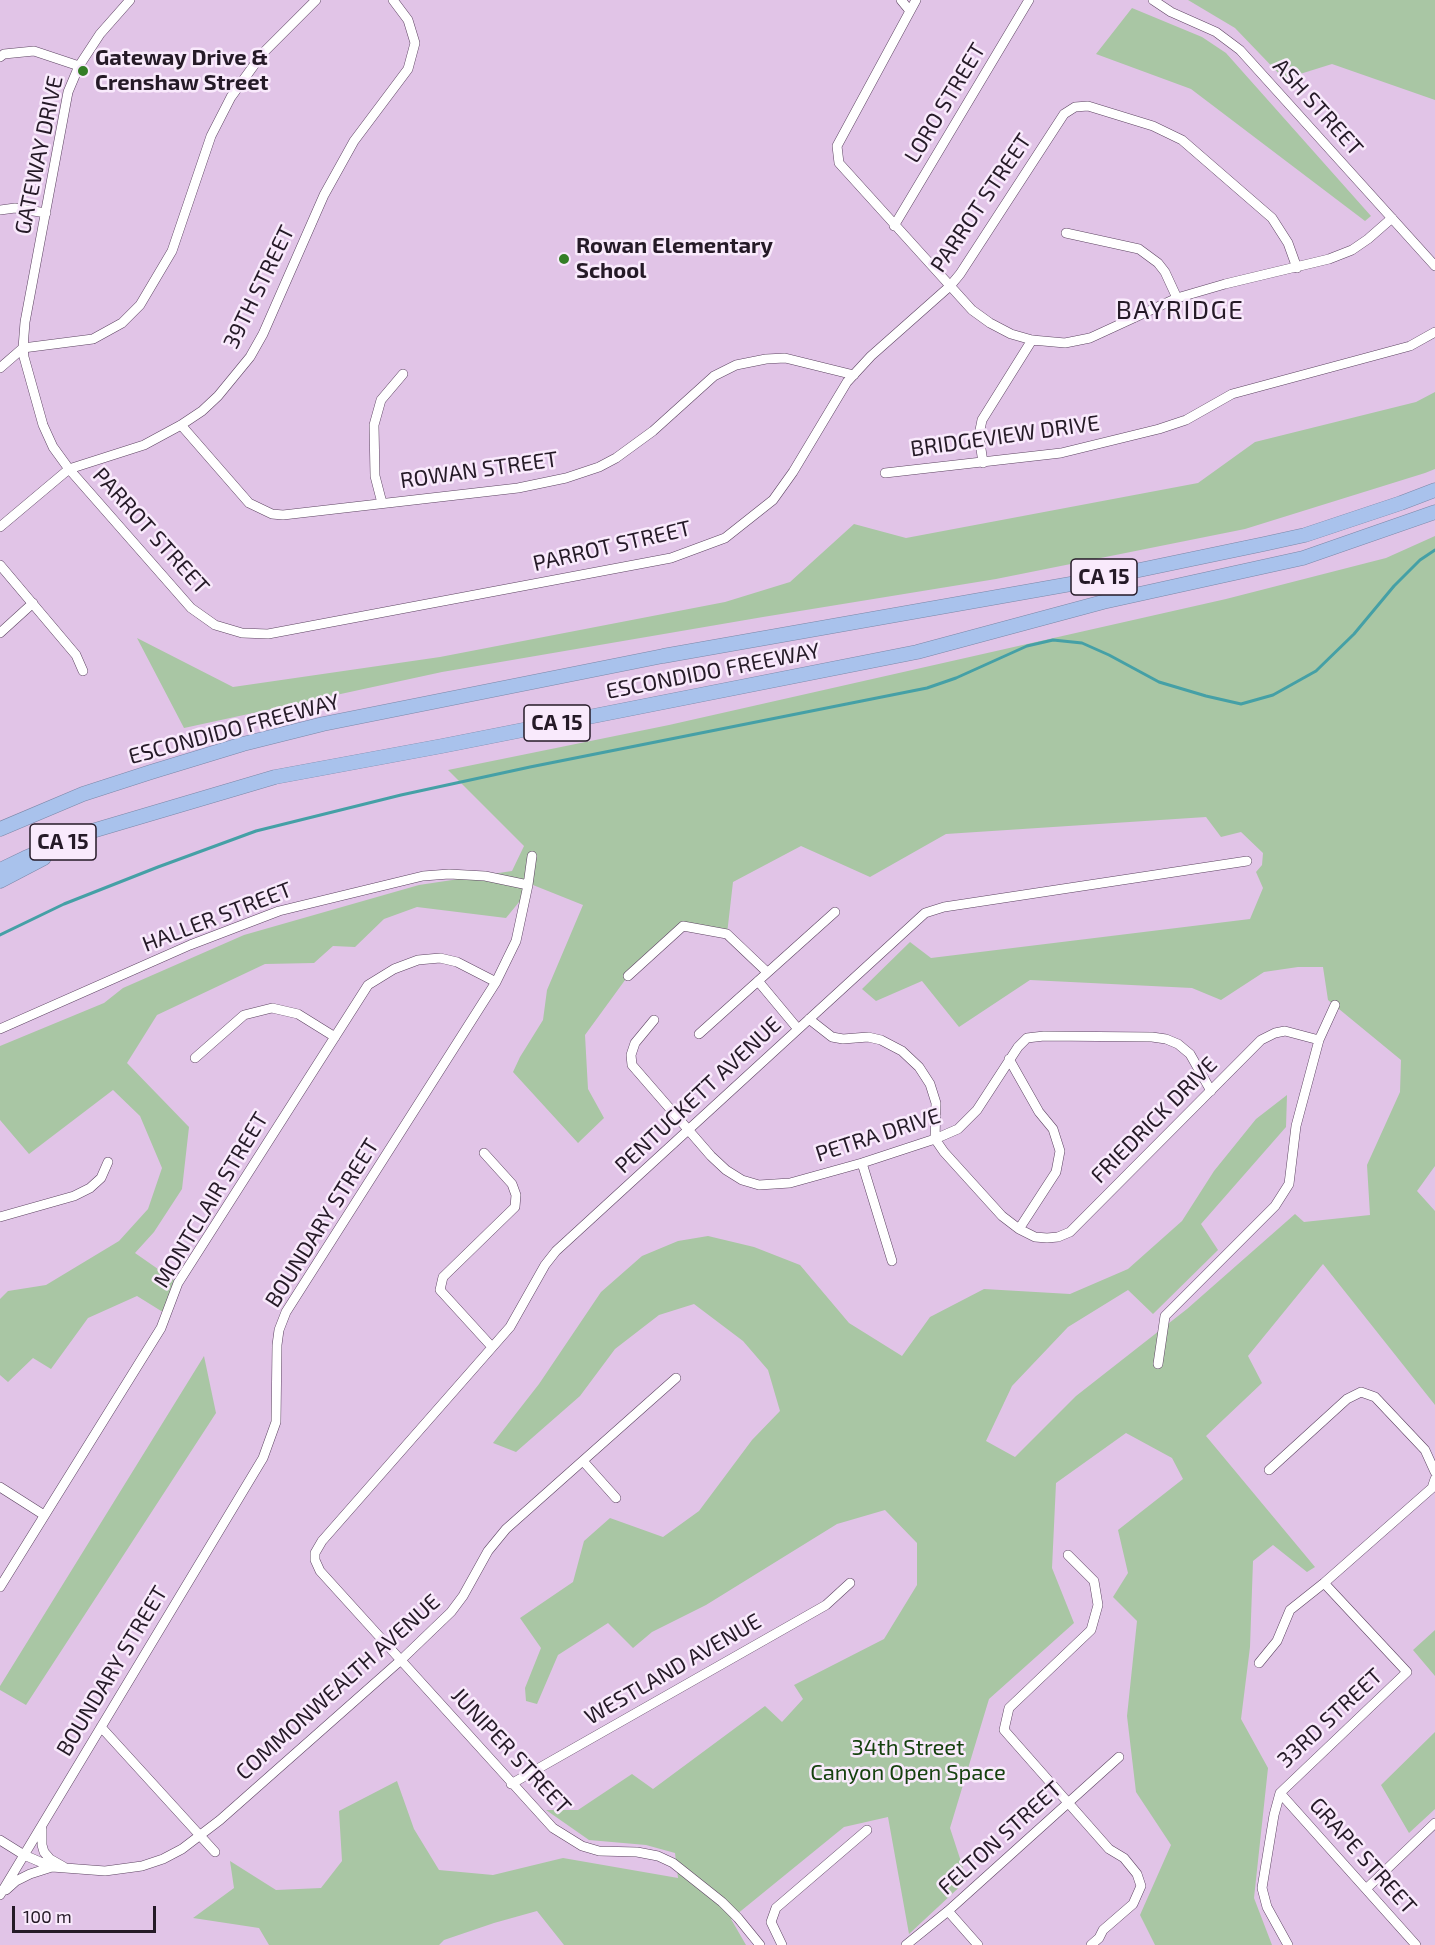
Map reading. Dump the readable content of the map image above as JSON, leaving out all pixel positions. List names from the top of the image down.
{
  "streets": {
    "highway": ["CA 15", "ESCONDIDO FREEWAY"],
    "street": [
      "LORO STREET",
      "ASH STREET",
      "GATEWAY DRIVE",
      "PARROT STREET",
      "39TH STREET",
      "BRIDGEVIEW DRIVE",
      "ROWAN STREET",
      "HALLER STREET",
      "PENTUCKETT AVENUE",
      "FRIEDRICK DRIVE",
      "PETRA DRIVE",
      "MONTCLAIR STREET",
      "BOUNDARY STREET",
      "WESTLAND AVENUE",
      "COMMONWEALTH AVENUE",
      "33RD STREET",
      "JUNIPER STREET",
      "FELTON STREET",
      "GRAPE STREET"
    ]
  },
  "crossings": [
    ["GATEWAY DRIVE", "PARROT STREET"],
    ["GATEWAY DRIVE", "39TH STREET"],
    ["PARROT STREET", "39TH STREET"],
    ["PARROT STREET", "ROWAN STREET"],
    ["39TH STREET", "ROWAN STREET"],
    ["HALLER STREET", "BOUNDARY STREET"],
    ["PENTUCKETT AVENUE", "PETRA DRIVE"],
    ["PENTUCKETT AVENUE", "JUNIPER STREET"],
    ["FRIEDRICK DRIVE", "PETRA DRIVE"],
    ["MONTCLAIR STREET", "BOUNDARY STREET"],
    ["BOUNDARY STREET", "COMMONWEALTH AVENUE"],
    ["WESTLAND AVENUE", "JUNIPER STREET"],
    ["COMMONWEALTH AVENUE", "JUNIPER STREET"],
    ["33RD STREET", "GRAPE STREET"]
  ],
  "districts": ["BAYRIDGE"],
  "parks": ["34th Street Canyon Open Space"],
  "places": ["Gateway Drive & Crenshaw Street", "Rowan Elementary School"],
  "scale_bar": "100 m"
}
